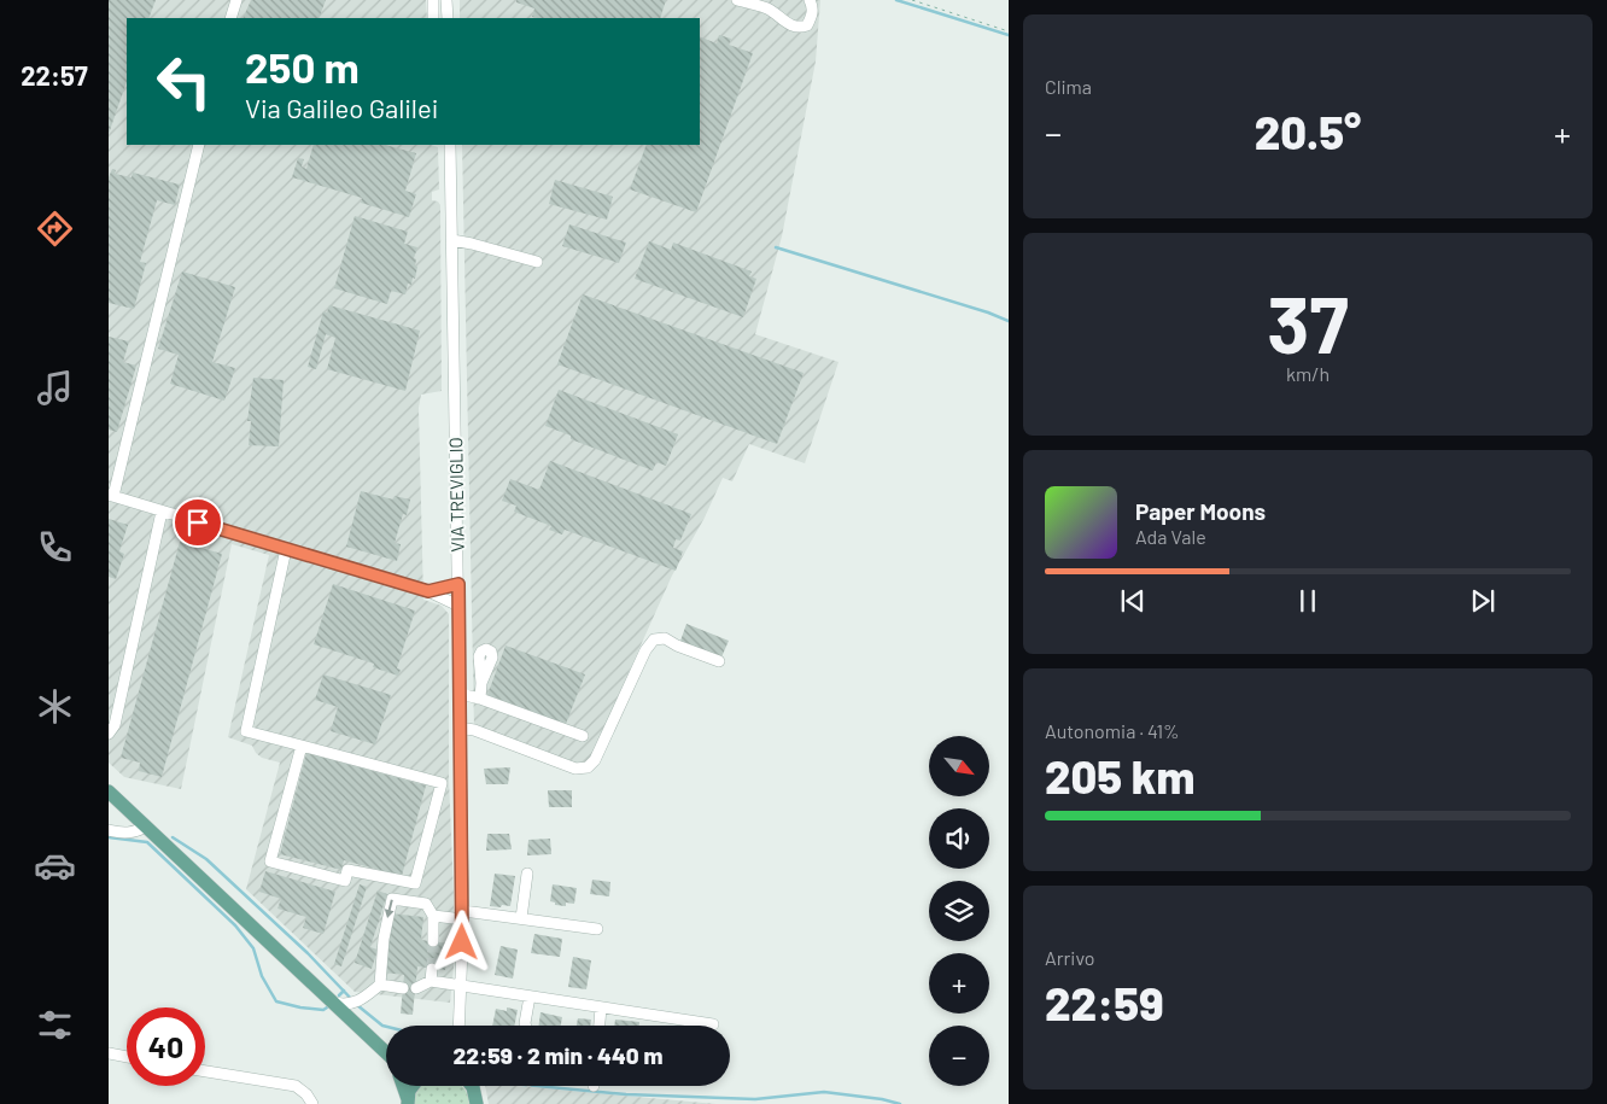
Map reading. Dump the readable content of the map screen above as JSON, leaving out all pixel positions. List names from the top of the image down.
{
  "streets": {
    "street": ["VIA TREVIGLIO"]
  },
  "north": "bottom right",
  "page": {
    "tabs": "22:57",
    "tile": [
      "Clima",
      ["37", "km/h"],
      ["Autonomia · 41%", "205 km"],
      ["Arrivo", "22:59"]
    ],
    "turn": ["250 m", "Via Galileo Galilei"],
    "heat": ["−", "20.5°", "+"],
    "song": ["Paper Moons", "Ada Vale"],
    "map_buttons": ["+", "−"],
    "limit": "40",
    "trip": "22:59 · 2 min · 440 m"
  }
}
